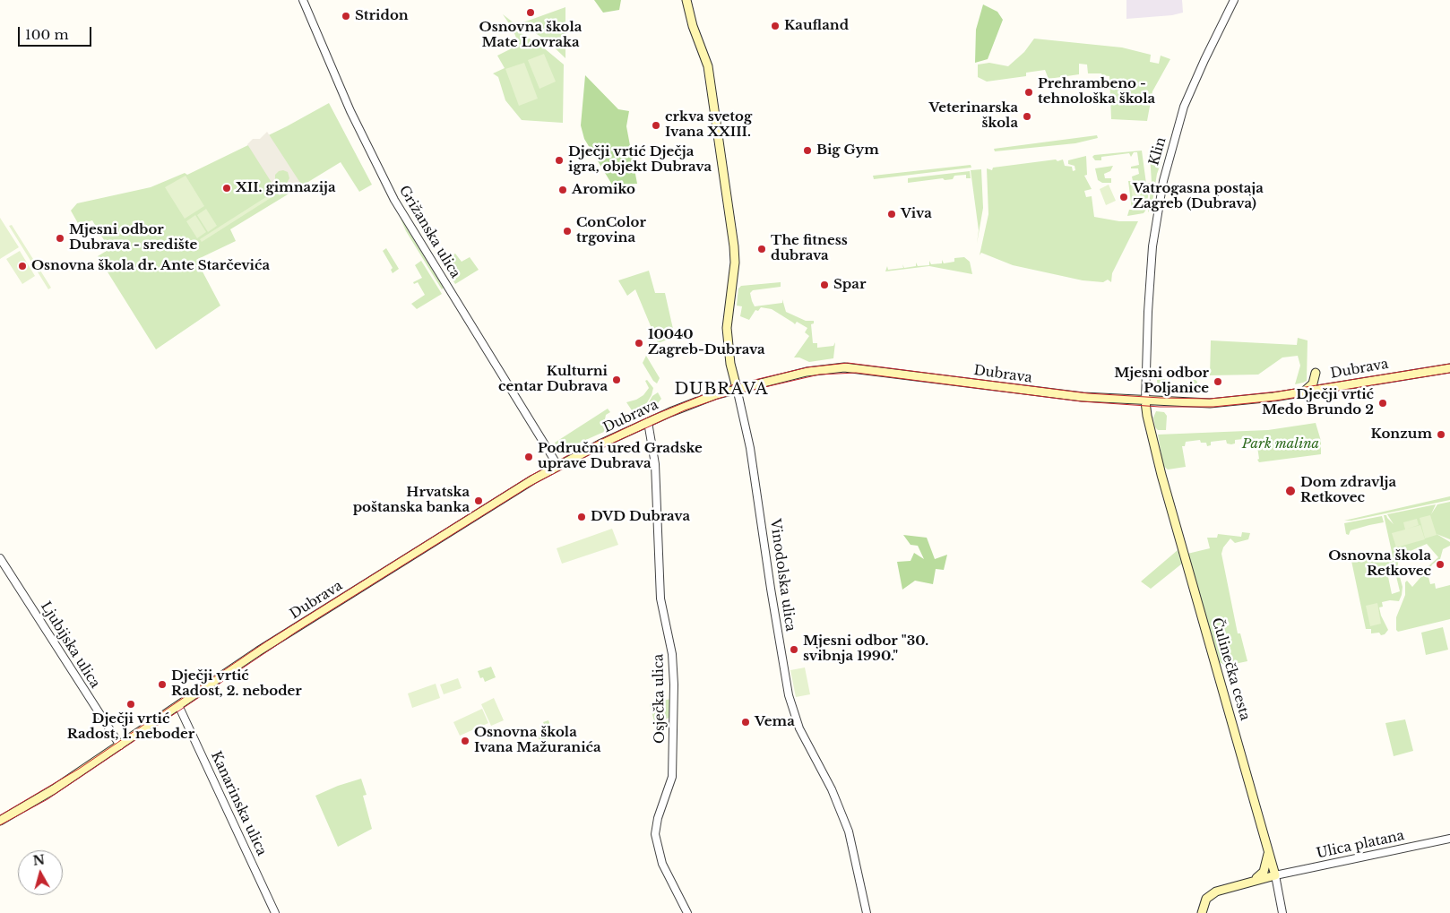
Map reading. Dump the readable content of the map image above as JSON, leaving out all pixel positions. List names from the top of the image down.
{
  "streets": {
    "main road": ["Dubrava", "Čulinečka cesta"],
    "street": [
      "Klin",
      "Grižanska ulica",
      "Vinodolska ulica",
      "Ljubijska ulica",
      "Osječka ulica",
      "Kanarinska ulica",
      "Ulica platana"
    ]
  },
  "crossings": [
    ["Klin", "Dubrava"],
    ["Klin", "Čulinečka cesta"],
    ["Grižanska ulica", "Dubrava"],
    ["Dubrava", "Vinodolska ulica"],
    ["Dubrava", "Ljubijska ulica"],
    ["Dubrava", "Čulinečka cesta"],
    ["Dubrava", "Osječka ulica"],
    ["Dubrava", "Kanarinska ulica"],
    ["Čulinečka cesta", "Ulica platana"]
  ],
  "districts": ["DUBRAVA"],
  "parks": ["Park malina"],
  "places": [
    "Osnovna škola Mate Lovraka",
    "Stridon",
    "Kaufland",
    "Prehrambeno - tehnološka škola",
    "Veterinarska škola",
    "crkva svetog Ivana XXIII.",
    "Big Gym",
    "Dječji vrtić Dječja igra, objekt Dubrava",
    "XII. gimnazija",
    "Aromiko",
    "Vatrogasna postaja Zagreb (Dubrava)",
    "Viva",
    "ConColor trgovina",
    "Mjesni odbor Dubrava - središte",
    "The fitness dubrava",
    "Osnovna škola dr. Ante Starčevića",
    "Spar",
    "10040 Zagreb-Dubrava",
    "Kulturni centar Dubrava",
    "Mjesni odbor Poljanice",
    "Dječji vrtić Medo Brundo 2",
    "Konzum",
    "Područni ured Gradske uprave Dubrava",
    "Dom zdravlja Retkovec",
    "Hrvatska poštanska banka",
    "DVD Dubrava",
    "Osnovna škola Retkovec",
    "Mjesni odbor \"30. svibnja 1990.\"",
    "Dječji vrtić Radost, 2. neboder",
    "Dječji vrtić Radost, 1. neboder",
    "Vema",
    "Osnovna škola Ivana Mažuranića"
  ],
  "scale_bar": "100 m",
  "north": "top"
}
